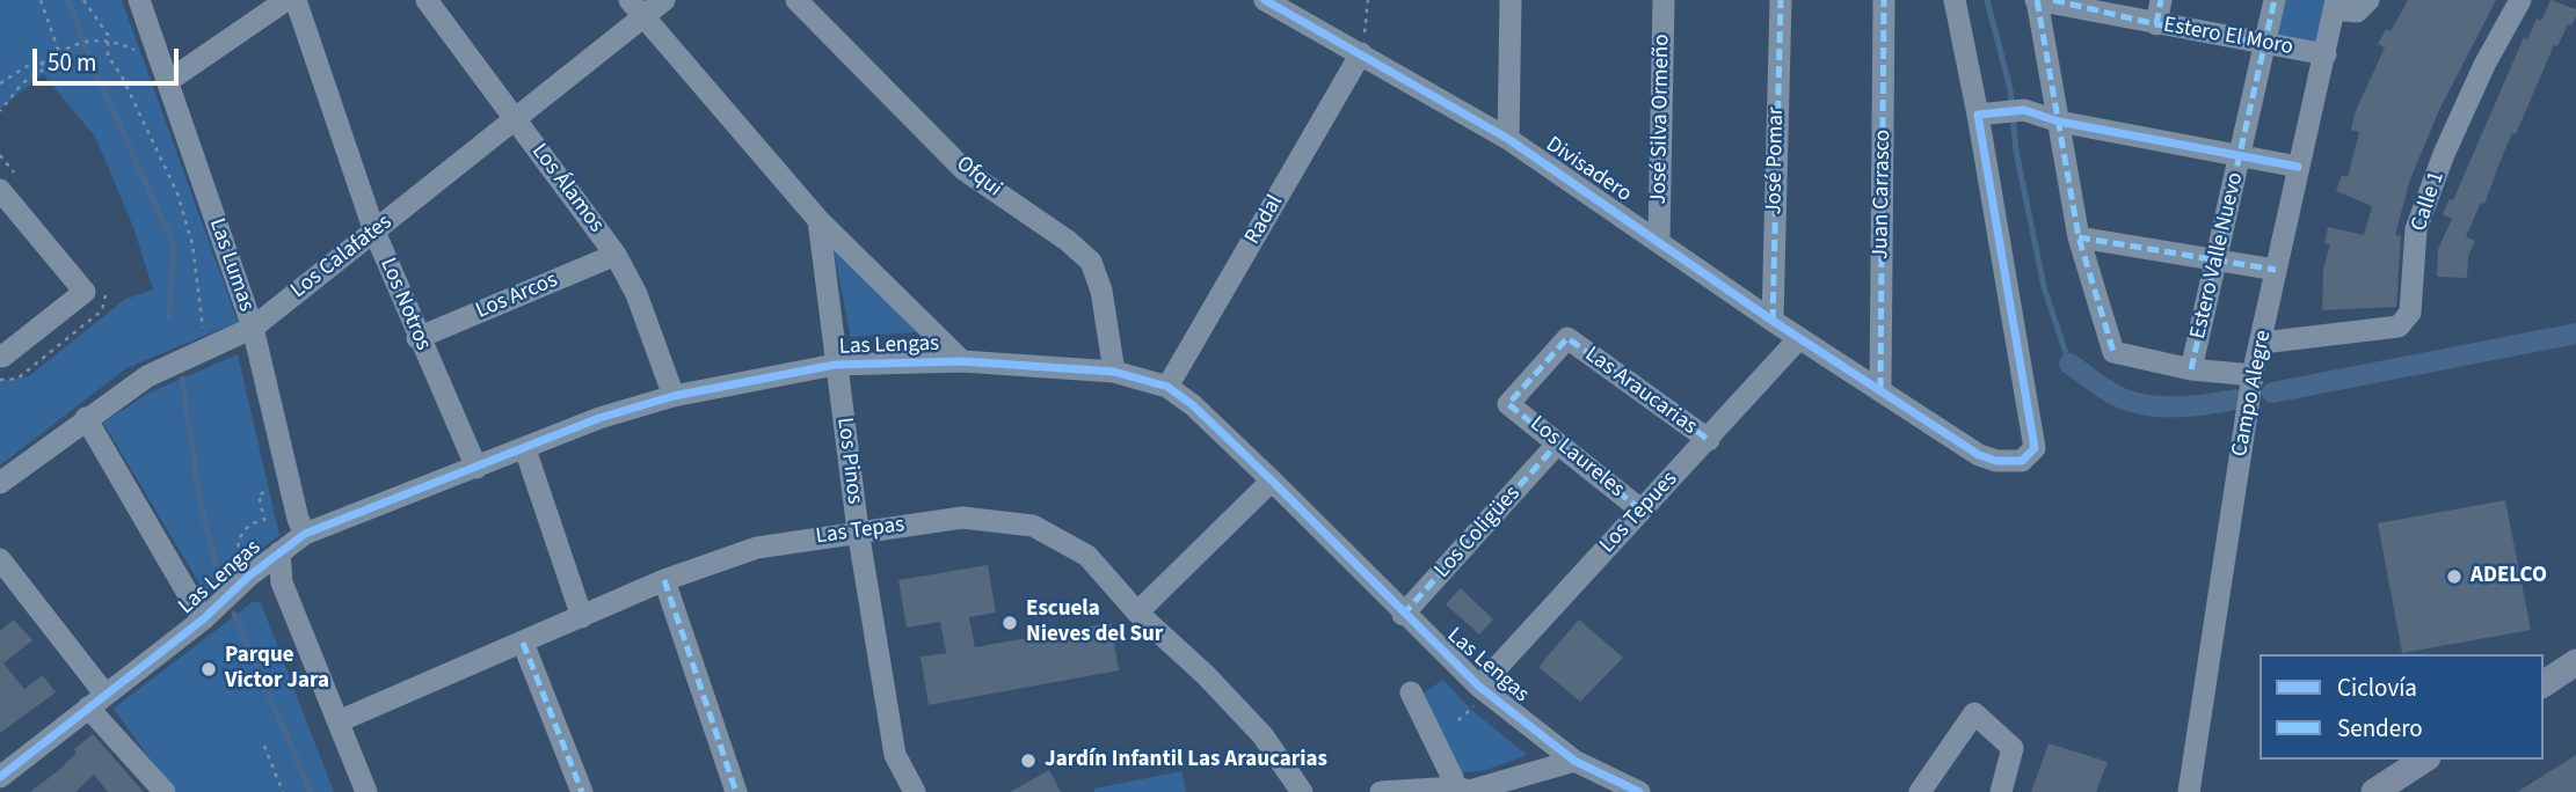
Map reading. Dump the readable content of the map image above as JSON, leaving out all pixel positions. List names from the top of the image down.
{
  "streets": {
    "street": [
      "Estero El Moro",
      "José Silva Ormeño",
      "José Pomar",
      "Divisadero",
      "Ofqui",
      "Los Álamos",
      "Juan Carrasco",
      "Calle 1",
      "Radal",
      "Estero Valle Nuevo",
      "Los Calafates",
      "Las Lumas",
      "Los Arcos",
      "Los Notros",
      "Las Lengas",
      "Las Araucarias",
      "Campo Alegre",
      "Los Laureles",
      "Los Pinos",
      "Los Tepues",
      "Las Tepas",
      "Los Coligües"
    ]
  },
  "crossings": [
    ["Estero El Moro", "Estero Valle Nuevo"],
    ["Estero El Moro", "Campo Alegre"],
    ["José Silva Ormeño", "Divisadero"],
    ["José Pomar", "Divisadero"],
    ["Divisadero", "Juan Carrasco"],
    ["Divisadero", "Radal"],
    ["Divisadero", "Los Tepues"],
    ["Ofqui", "Las Lengas"],
    ["Los Álamos", "Los Calafates"],
    ["Los Álamos", "Los Arcos"],
    ["Los Álamos", "Las Lengas"],
    ["Calle 1", "Campo Alegre"],
    ["Radal", "Las Lengas"],
    ["Los Calafates", "Las Lumas"],
    ["Los Calafates", "Los Notros"],
    ["Las Lumas", "Las Lengas"],
    ["Los Arcos", "Los Notros"],
    ["Los Notros", "Las Lengas"],
    ["Las Lengas", "Los Pinos"],
    ["Las Lengas", "Los Tepues"],
    ["Las Lengas", "Los Coligües"],
    ["Las Araucarias", "Los Laureles"],
    ["Las Araucarias", "Los Tepues"],
    ["Los Laureles", "Los Tepues"],
    ["Los Pinos", "Las Tepas"]
  ],
  "places": [
    "ADELCO",
    "Escuela Nieves del Sur",
    "Parque Victor Jara",
    "Jardín Infantil Las Araucarias"
  ],
  "legend": ["Ciclovía", "Sendero"],
  "scale_bar": "50 m"
}
